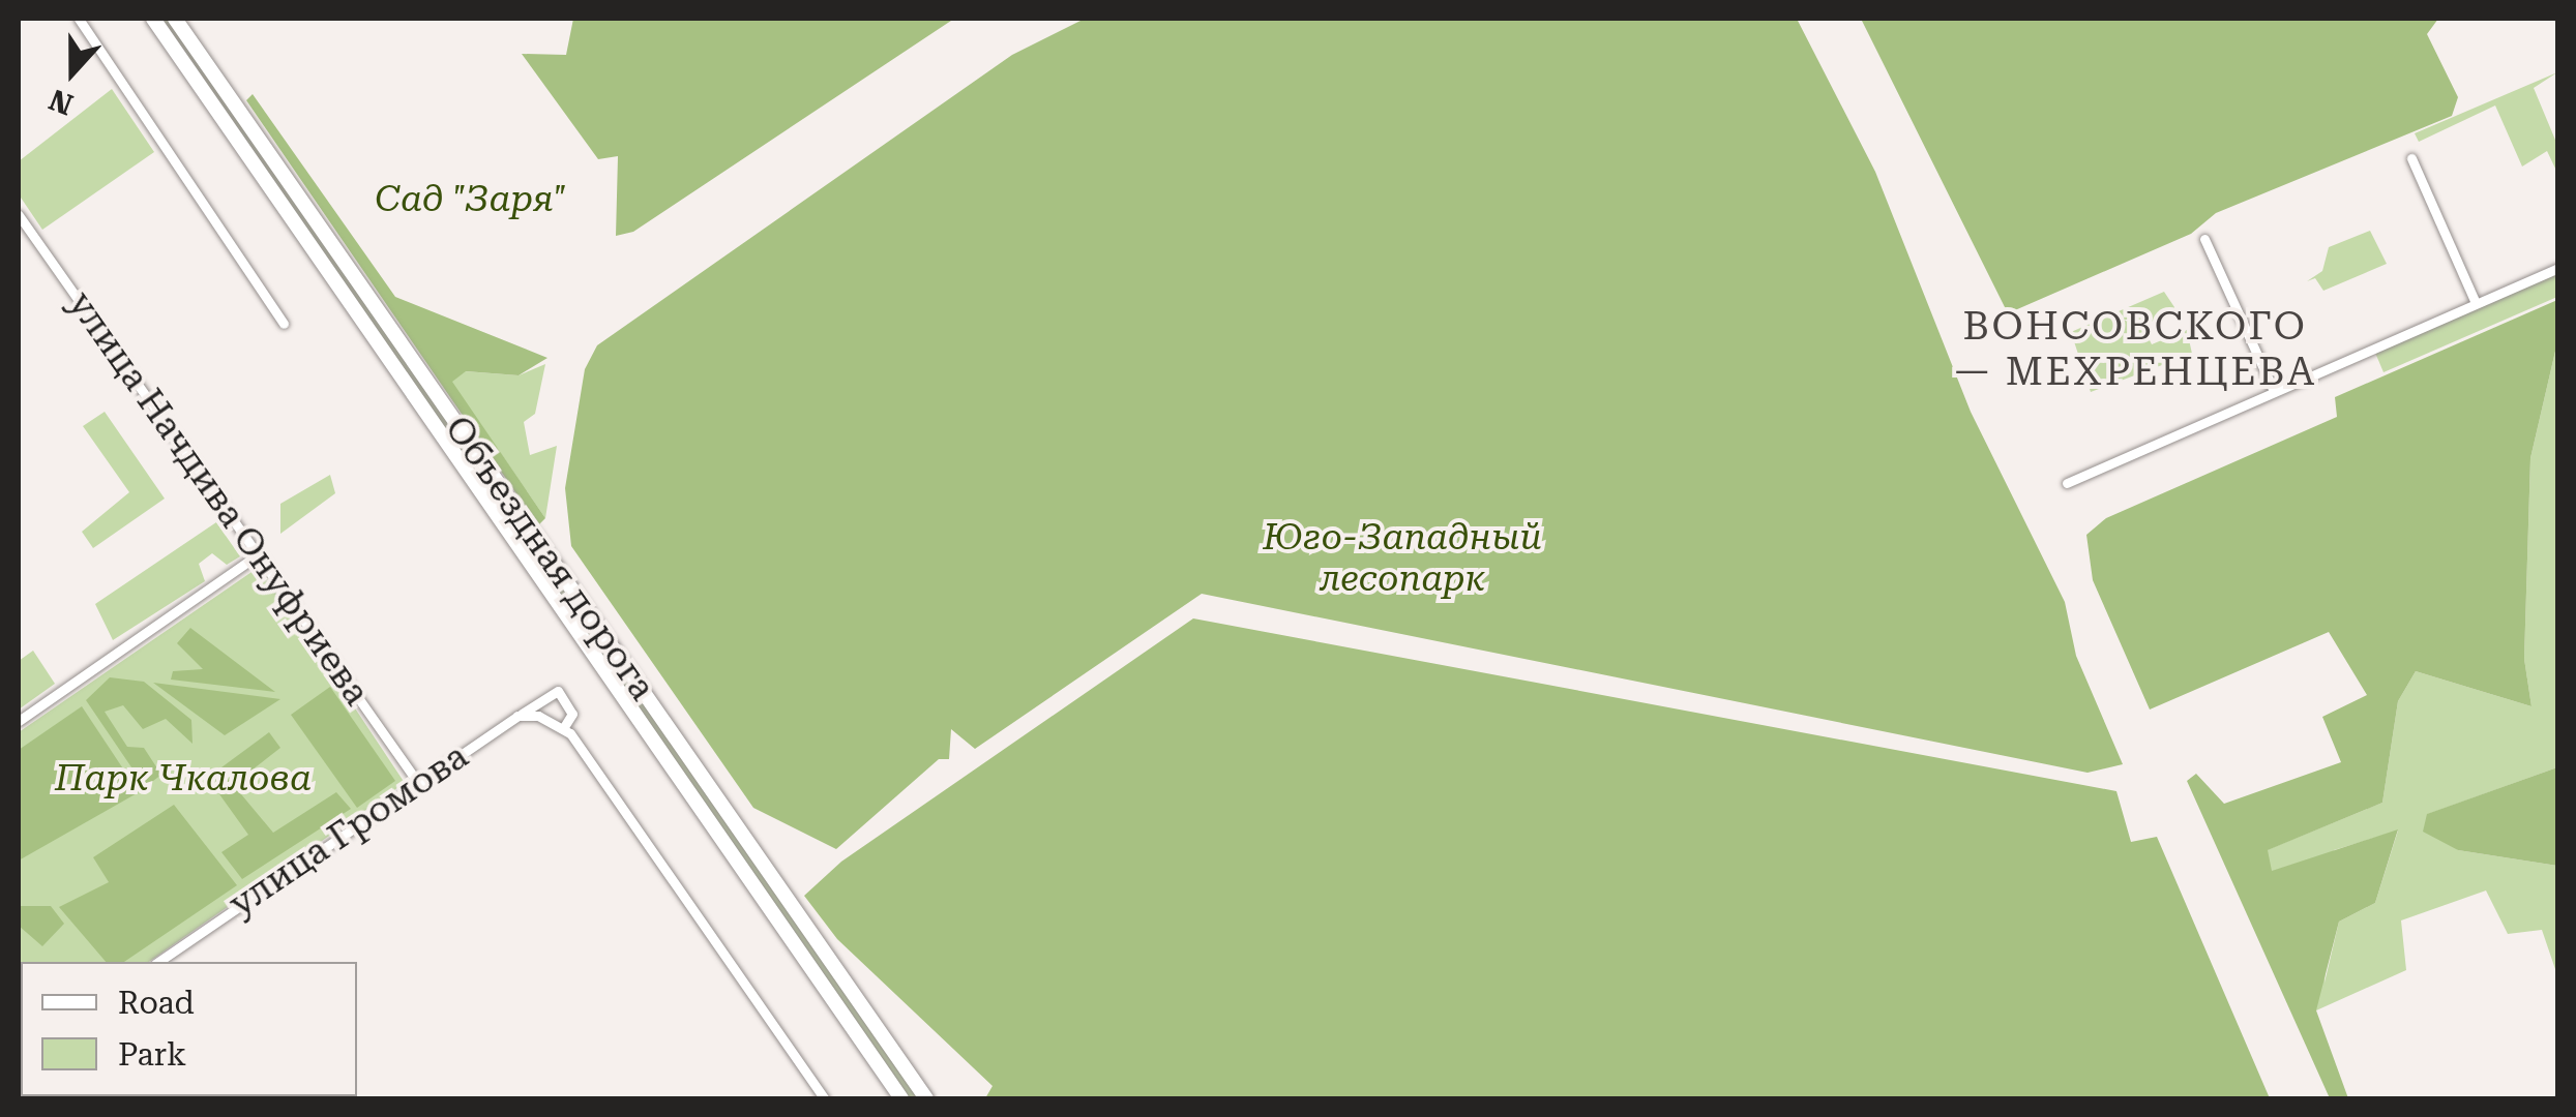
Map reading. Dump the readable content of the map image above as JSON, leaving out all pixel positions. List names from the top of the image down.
{
  "streets": {
    "main road": ["Объездная дорога"],
    "street": ["улица Начдива Онуфриева", "улица Громова"]
  },
  "crossings": [
    ["улица Начдива Онуфриева", "улица Громова"]
  ],
  "districts": ["ВОНСОВСКОГО — МЕХРЕНЦЕВА"],
  "parks": ["Сад \"Заря\"", "Юго-Западный лесопарк", "Парк Чкалова"],
  "legend": ["Road", "Park"],
  "north": "bottom"
}
